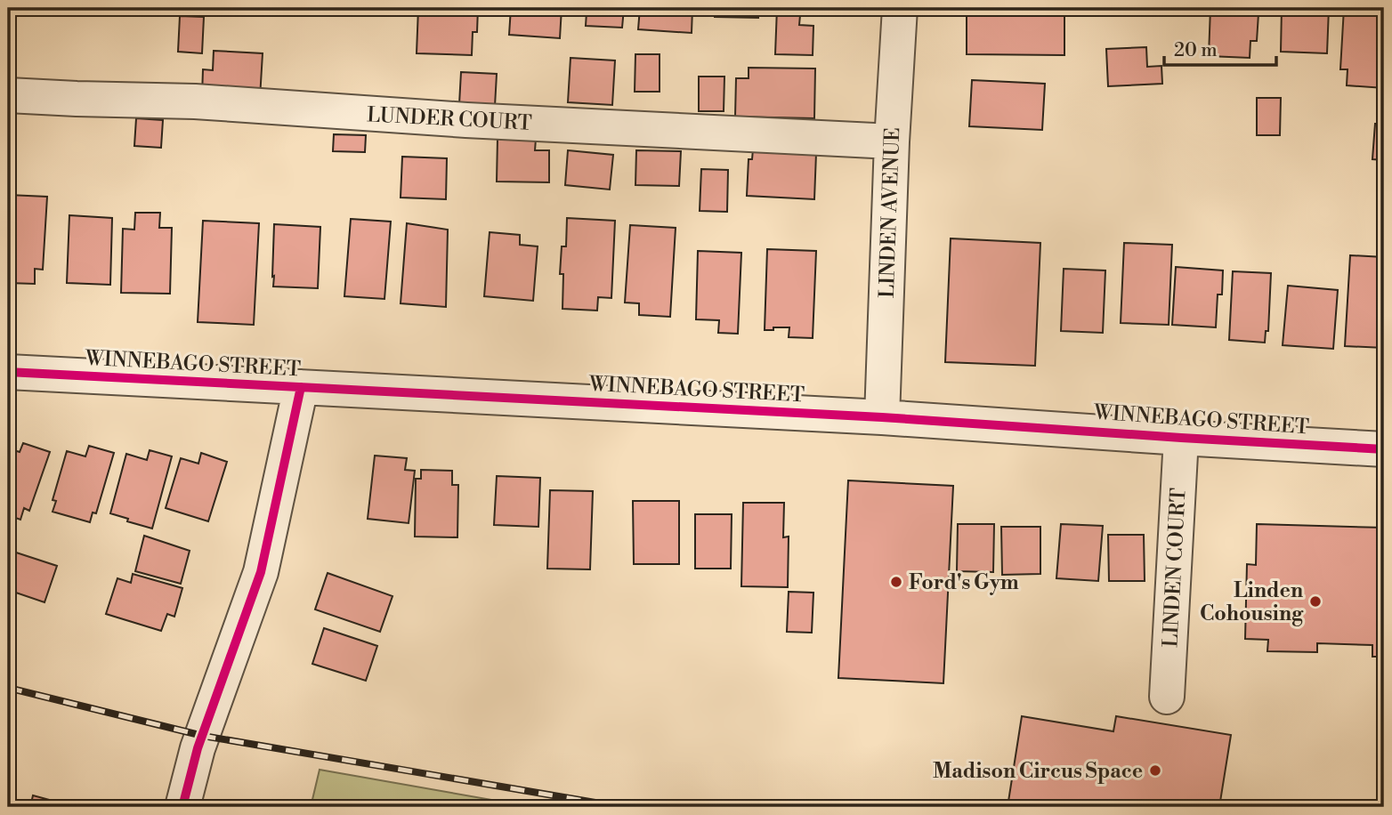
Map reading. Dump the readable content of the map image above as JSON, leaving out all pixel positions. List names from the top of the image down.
{
  "streets": {
    "street": [
      "LUNDER COURT",
      "LINDEN AVENUE",
      "WINNEBAGO STREET",
      "LINDEN COURT"
    ]
  },
  "crossings": [
    ["LUNDER COURT", "LINDEN AVENUE"],
    ["LINDEN AVENUE", "WINNEBAGO STREET"],
    ["WINNEBAGO STREET", "LINDEN COURT"]
  ],
  "places": ["Ford's Gym", "Linden Cohousing", "Madison Circus Space"],
  "scale_bar": "20 m"
}
